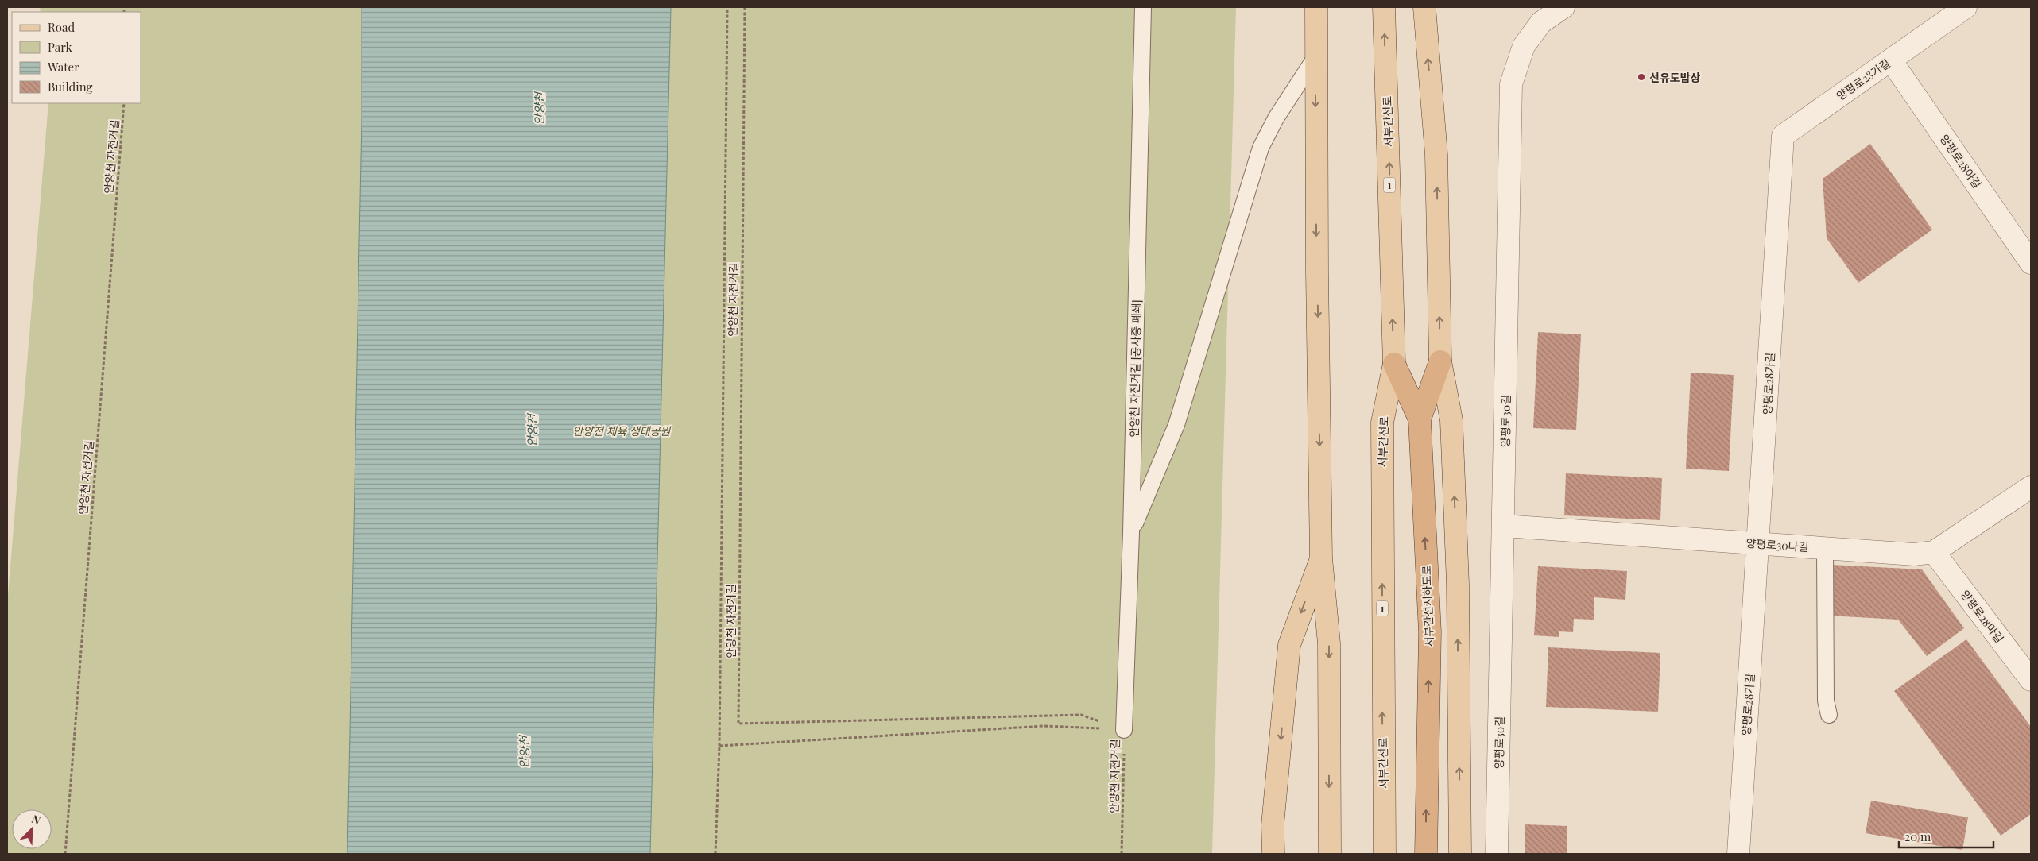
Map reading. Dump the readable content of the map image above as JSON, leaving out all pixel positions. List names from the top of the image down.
{
  "streets": {
    "highway": ["서부간선지하도로"],
    "main road": ["서부간선로", "1"],
    "street": [
      "양평로28가길",
      "양평로28아길",
      "양평로30길",
      "양평로30나길",
      "양평로28마길"
    ],
    "lane": ["안양천 자전거길 [공사중 폐쇄]"],
    "path": ["안양천 자전거길"]
  },
  "crossings": [
    ["양평로28가길", "양평로28아길"],
    ["양평로28가길", "양평로30나길"],
    ["서부간선로", "서부간선지하도로"],
    ["안양천 자전거길", "안양천 자전거길 [공사중 폐쇄]"],
    ["양평로30길", "양평로30나길"],
    ["양평로30나길", "양평로28마길"]
  ],
  "one_way": ["서부간선지하도로"],
  "water": ["안양천"],
  "parks": ["안양천 체육 생태공원"],
  "places": ["선유도밥상"],
  "legend": [
    "Road",
    "Park",
    "Water",
    "Building"
  ],
  "scale_bar": "20 m",
  "north": "top right"
}
